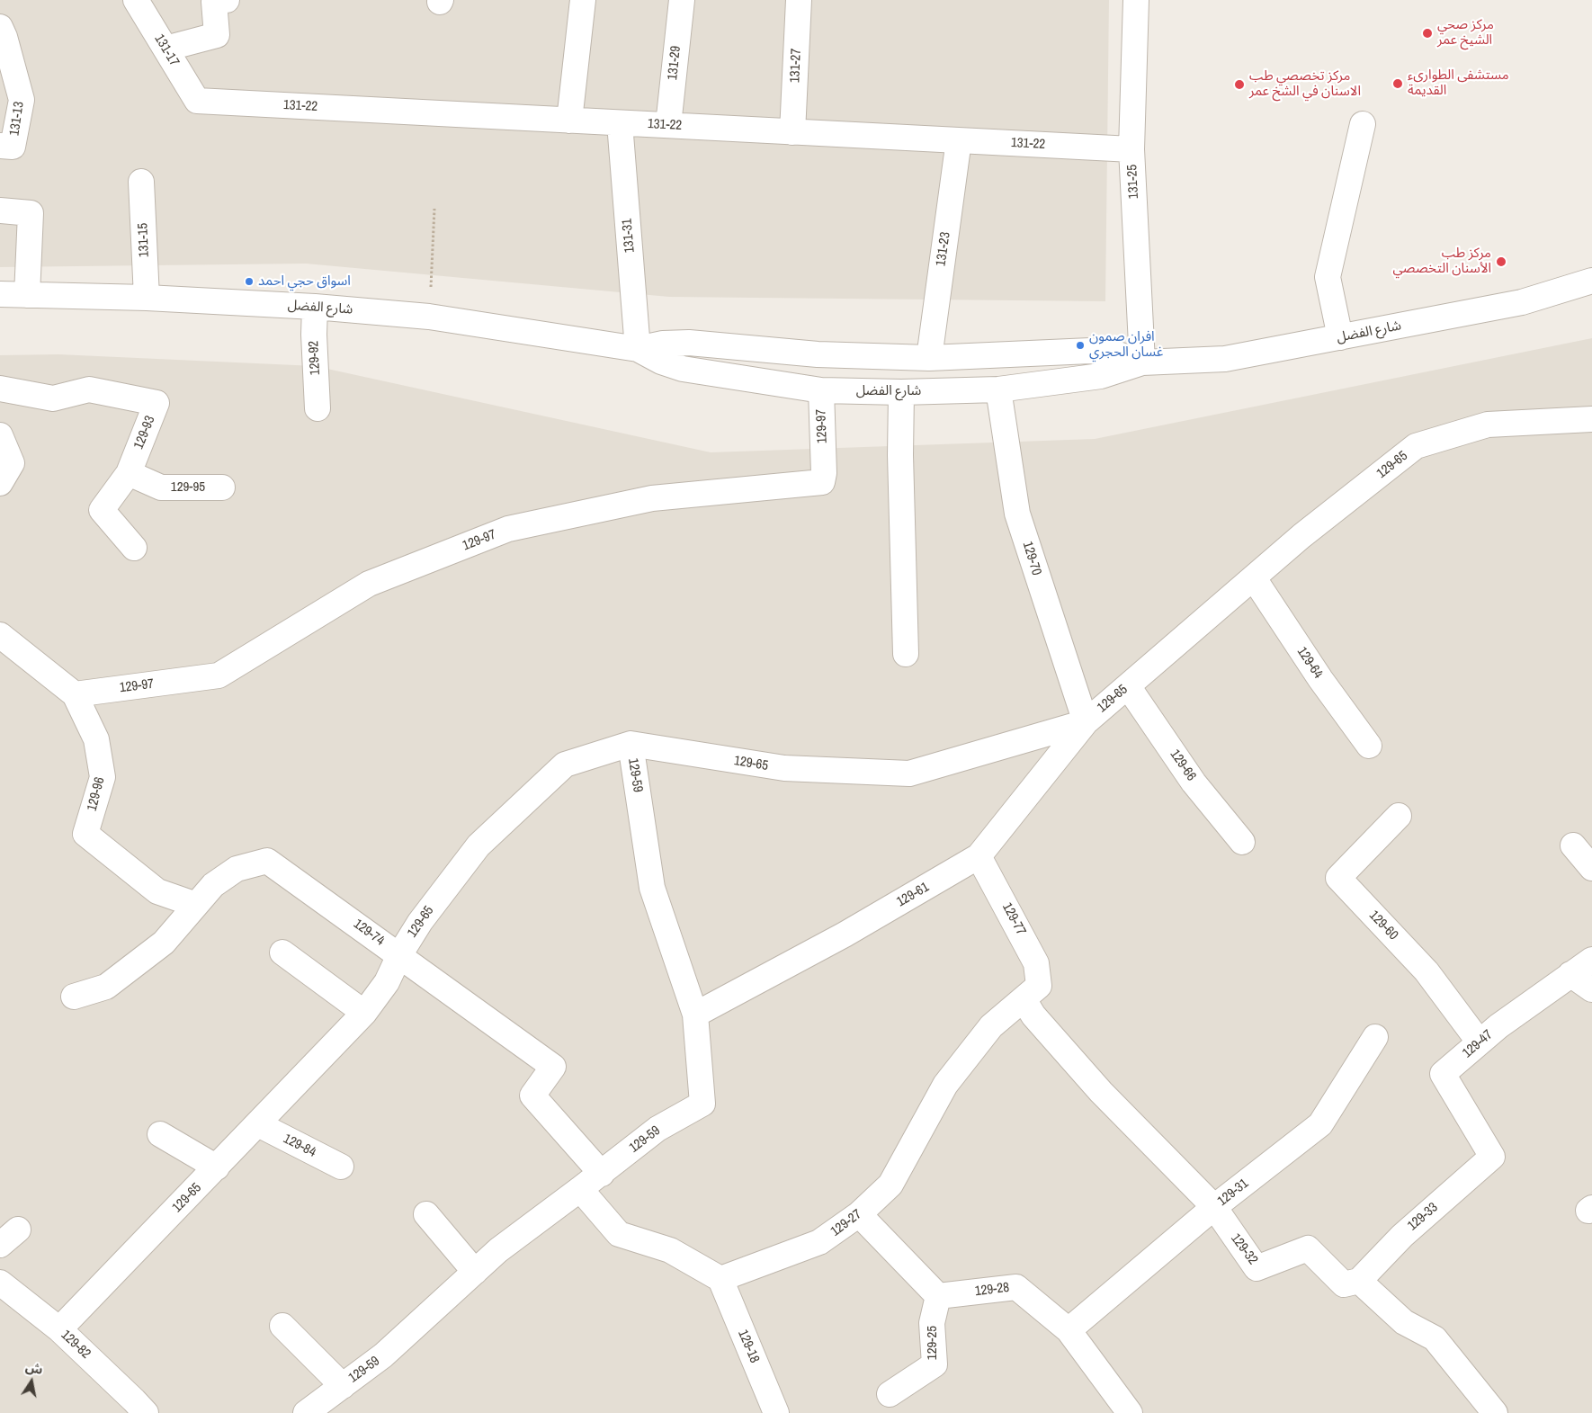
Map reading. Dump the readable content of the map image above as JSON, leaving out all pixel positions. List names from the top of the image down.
{
  "streets": {
    "street": [
      "131-17",
      "131-29",
      "131-27",
      "131-22",
      "131-13",
      "131-25",
      "131-31",
      "131-15",
      "131-23",
      "شارع الفضل",
      "129-92",
      "129-97",
      "129-93",
      "129-65",
      "129-95",
      "129-70",
      "129-64",
      "129-66",
      "129-59",
      "129-96",
      "129-61",
      "129-77",
      "129-60",
      "129-74",
      "129-47",
      "129-84",
      "129-31",
      "129-33",
      "129-27",
      "129-32",
      "129-28",
      "129-25",
      "129-82",
      "129-18"
    ]
  },
  "crossings": [
    ["131-17", "131-22"],
    ["131-29", "131-22"],
    ["131-27", "131-22"],
    ["131-22", "131-25"],
    ["131-22", "131-31"],
    ["131-22", "131-23"],
    ["131-25", "شارع الفضل"],
    ["131-31", "شارع الفضل"],
    ["131-15", "شارع الفضل"],
    ["131-23", "شارع الفضل"],
    ["شارع الفضل", "129-92"],
    ["شارع الفضل", "129-97"],
    ["شارع الفضل", "129-70"],
    ["129-97", "129-96"],
    ["129-93", "129-95"],
    ["129-65", "129-70"],
    ["129-65", "129-64"],
    ["129-65", "129-66"],
    ["129-65", "129-59"],
    ["129-65", "129-61"],
    ["129-65", "129-74"],
    ["129-65", "129-84"],
    ["129-65", "129-82"],
    ["129-70", "129-61"],
    ["129-59", "129-61"],
    ["129-59", "129-74"],
    ["129-96", "129-74"],
    ["129-61", "129-77"],
    ["129-77", "129-27"],
    ["129-77", "129-32"],
    ["129-60", "129-47"],
    ["129-47", "129-33"],
    ["129-31", "129-32"],
    ["129-31", "129-28"],
    ["129-33", "129-32"],
    ["129-27", "129-32"],
    ["129-27", "129-18"],
    ["129-28", "129-25"]
  ],
  "places": [
    "مركز صحي الشيخ عمر",
    "مستشفى الطوارىء القديمة",
    "مركز تخصصي طب الاسنان في الشخ عمر",
    "مركز طب الأسنان التخصصي",
    "اسواق حجي احمد",
    "افران صمون غسان الحجري"
  ],
  "north": "top"
}
